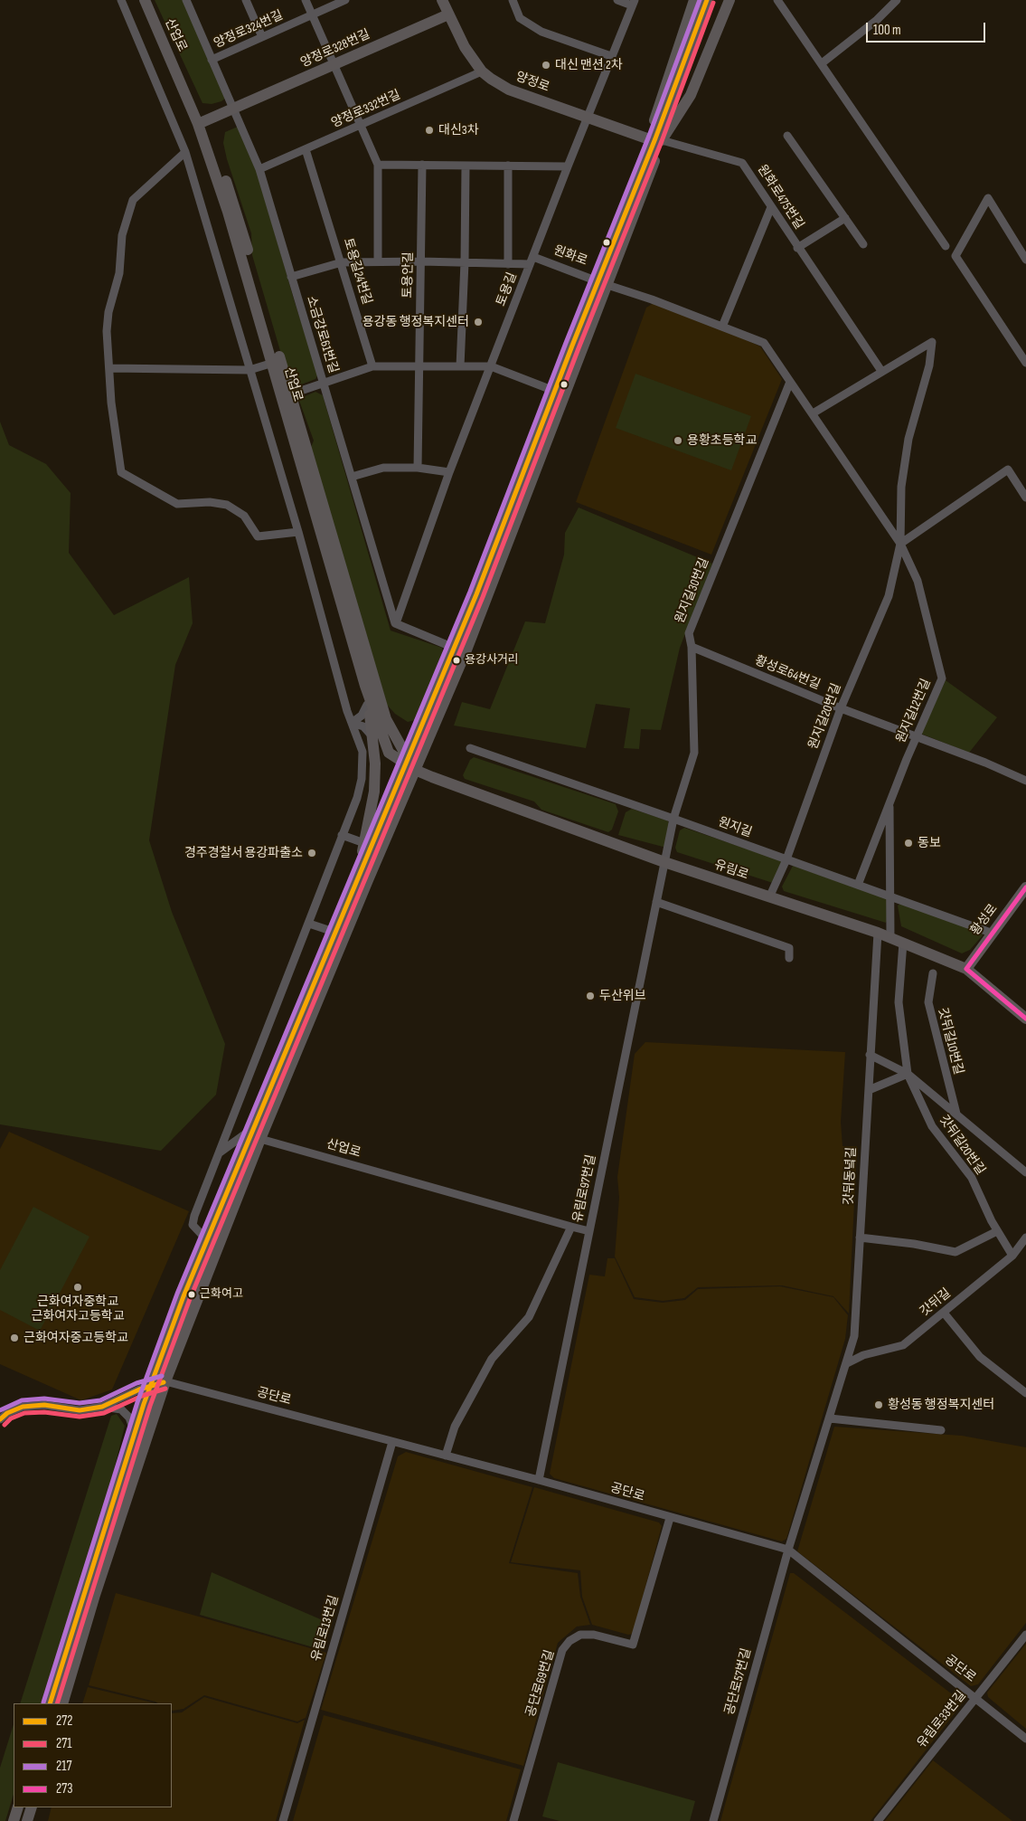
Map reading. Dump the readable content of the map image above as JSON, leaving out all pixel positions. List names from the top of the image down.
{
  "streets": {
    "street": [
      "양정로324번길",
      "산업로",
      "양정로328번길",
      "양정로",
      "양정로332번길",
      "원화로475번길",
      "원화로",
      "토용길24번길",
      "토용안길",
      "토용길",
      "소금강로61번길",
      "원지길30번길",
      "황성로64번길",
      "원지길12번길",
      "원지길20번길",
      "원지길",
      "유림로",
      "황성로",
      "갓뒤길10번길",
      "갓뒤길20번길",
      "갓뒤동녘길",
      "유림로97번길",
      "갓뒤길",
      "공단로",
      "유림로13번길",
      "공단로57번길",
      "공단로69번길",
      "유림로33번길"
    ]
  },
  "crossings": [
    ["양정로324번길", "소금강로61번길"],
    ["산업로", "양정로328번길"],
    ["산업로", "원화로"],
    ["산업로", "유림로"],
    ["산업로", "유림로97번길"],
    ["양정로328번길", "양정로"],
    ["양정로328번길", "소금강로61번길"],
    ["양정로", "양정로332번길"],
    ["양정로", "원화로475번길"],
    ["양정로", "원화로"],
    ["양정로", "토용길"],
    ["양정로332번길", "토용길24번길"],
    ["양정로332번길", "소금강로61번길"],
    ["원화로475번길", "원화로"],
    ["원화로475번길", "원지길12번길"],
    ["원화로", "토용길"],
    ["원화로", "원지길12번길"],
    ["원화로", "유림로"],
    ["토용길", "소금강로61번길"],
    ["원지길30번길", "황성로64번길"],
    ["원지길30번길", "원지길12번길"],
    ["원지길30번길", "원지길"],
    ["원지길30번길", "유림로"],
    ["원지길30번길", "유림로97번길"],
    ["황성로64번길", "원지길12번길"],
    ["황성로64번길", "원지길20번길"],
    ["원지길12번길", "원지길20번길"],
    ["원지길12번길", "원지길"],
    ["원지길20번길", "원지길"],
    ["원지길20번길", "유림로"],
    ["원지길", "황성로"],
    ["유림로", "황성로"],
    ["유림로", "갓뒤길20번길"],
    ["유림로", "갓뒤동녘길"],
    ["유림로", "유림로97번길"],
    ["갓뒤길20번길", "갓뒤길"],
    ["갓뒤동녘길", "갓뒤길"],
    ["갓뒤동녘길", "공단로"],
    ["갓뒤동녘길", "공단로57번길"],
    ["유림로97번길", "공단로"],
    ["공단로", "유림로13번길"],
    ["공단로", "공단로57번길"],
    ["공단로", "공단로69번길"],
    ["공단로", "유림로33번길"]
  ],
  "places": [
    "대신 맨션 2차",
    "대신3차",
    "용강동 행정복지센터",
    "용황초등학교",
    "용강사거리",
    "동보",
    "경주경찰서 용강파출소",
    "두산위브",
    "근화여자중학교 근화여자고등학교",
    "근화여고",
    "근화여자중고등학교",
    "황성동 행정복지센터"
  ],
  "lines": [
    "transit line 272",
    "transit line 217",
    "transit line 271",
    "transit line 273"
  ],
  "legend": [
    "272",
    "271",
    "217",
    "273"
  ],
  "scale_bar": "100 m"
}
